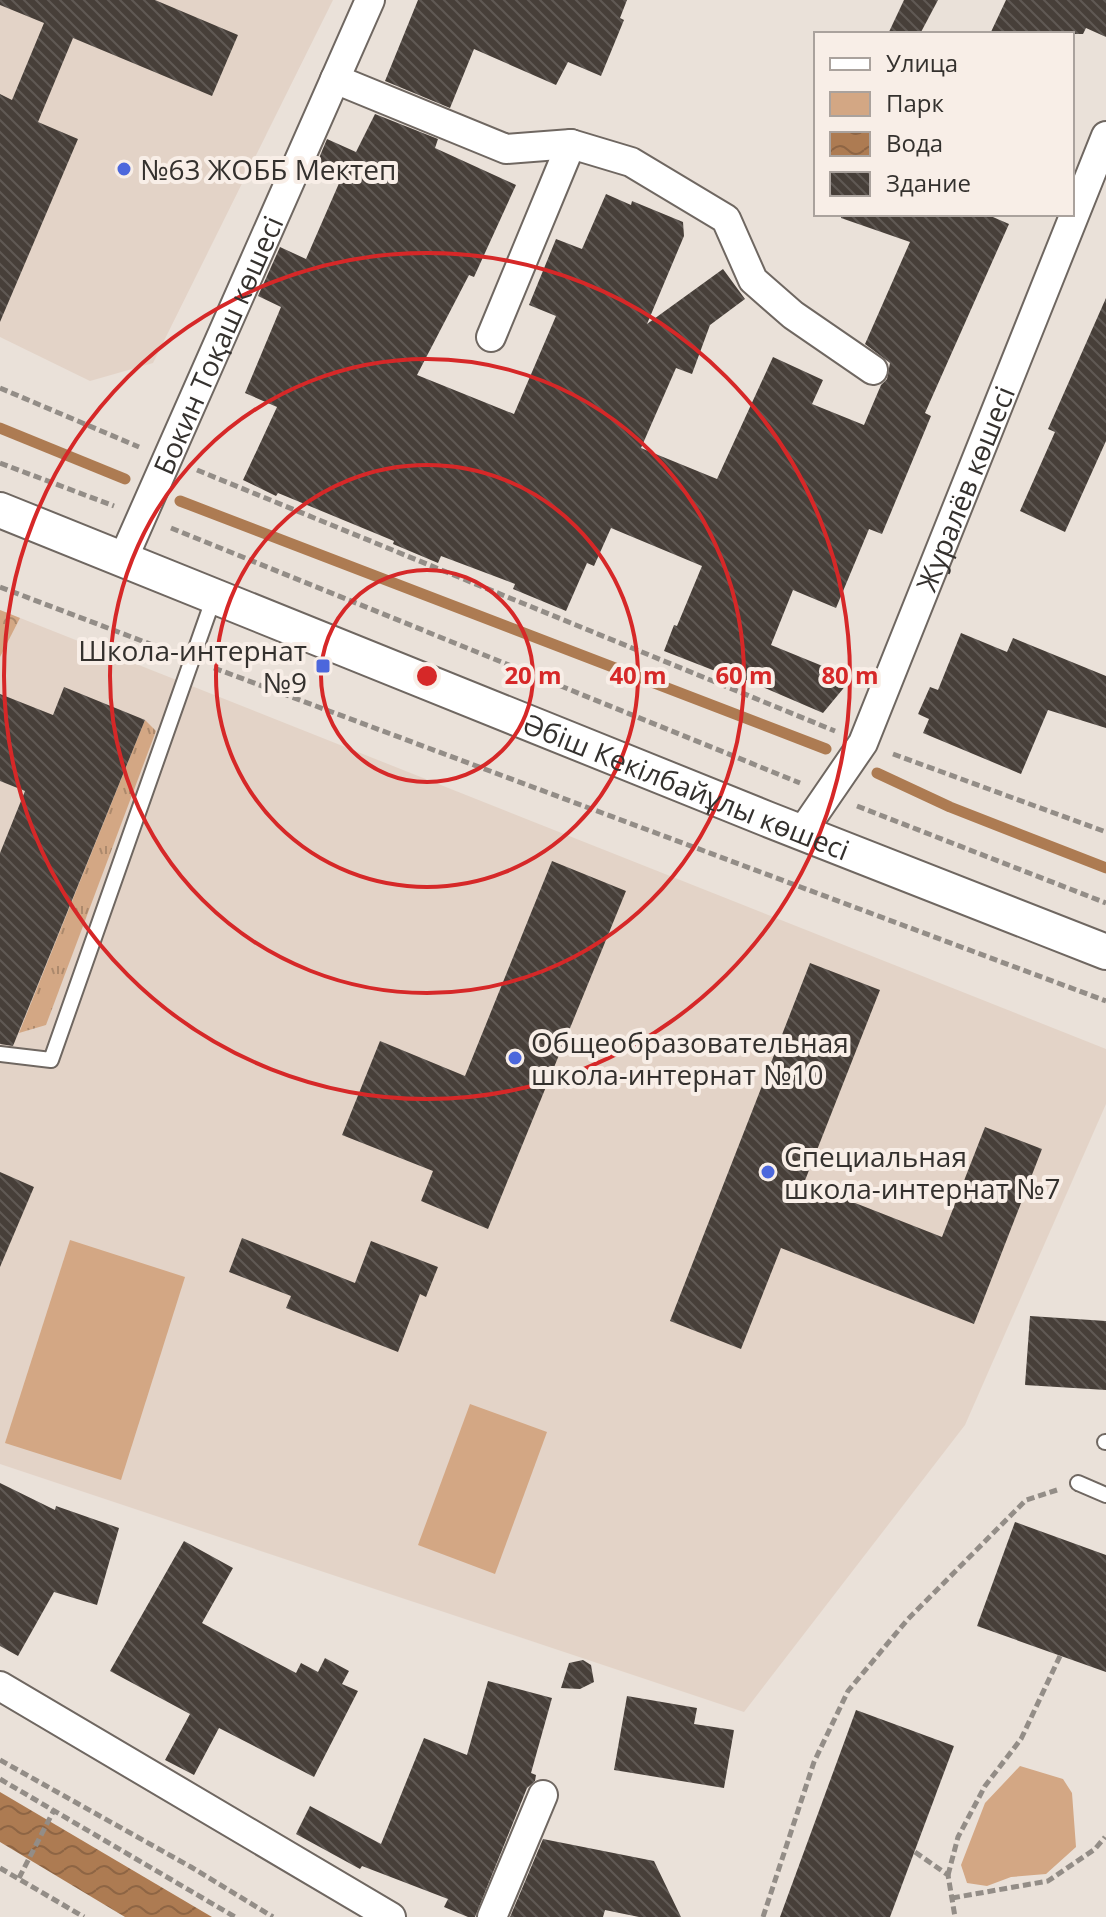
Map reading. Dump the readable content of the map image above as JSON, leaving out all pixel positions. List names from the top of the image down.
{
  "streets": {
    "street": ["Бокин Тоқаш көшесі", "Журалёв көшесі", "Әбіш Кекілбайұлы көшесі"]
  },
  "crossings": [
    ["Бокин Тоқаш көшесі", "Әбіш Кекілбайұлы көшесі"],
    ["Журалёв көшесі", "Әбіш Кекілбайұлы көшесі"]
  ],
  "places": {
    "other": ["№63 ЖОББ Мектеп", "Общеобразовательная школа-интернат №10", "Специальная школа-интернат №7"],
    "transit": ["Школа-интернат №9"]
  },
  "legend": [
    "Улица",
    "Парк",
    "Вода",
    "Здание"
  ],
  "rings": [
    "20 m",
    "40 m",
    "60 m",
    "80 m"
  ]
}
